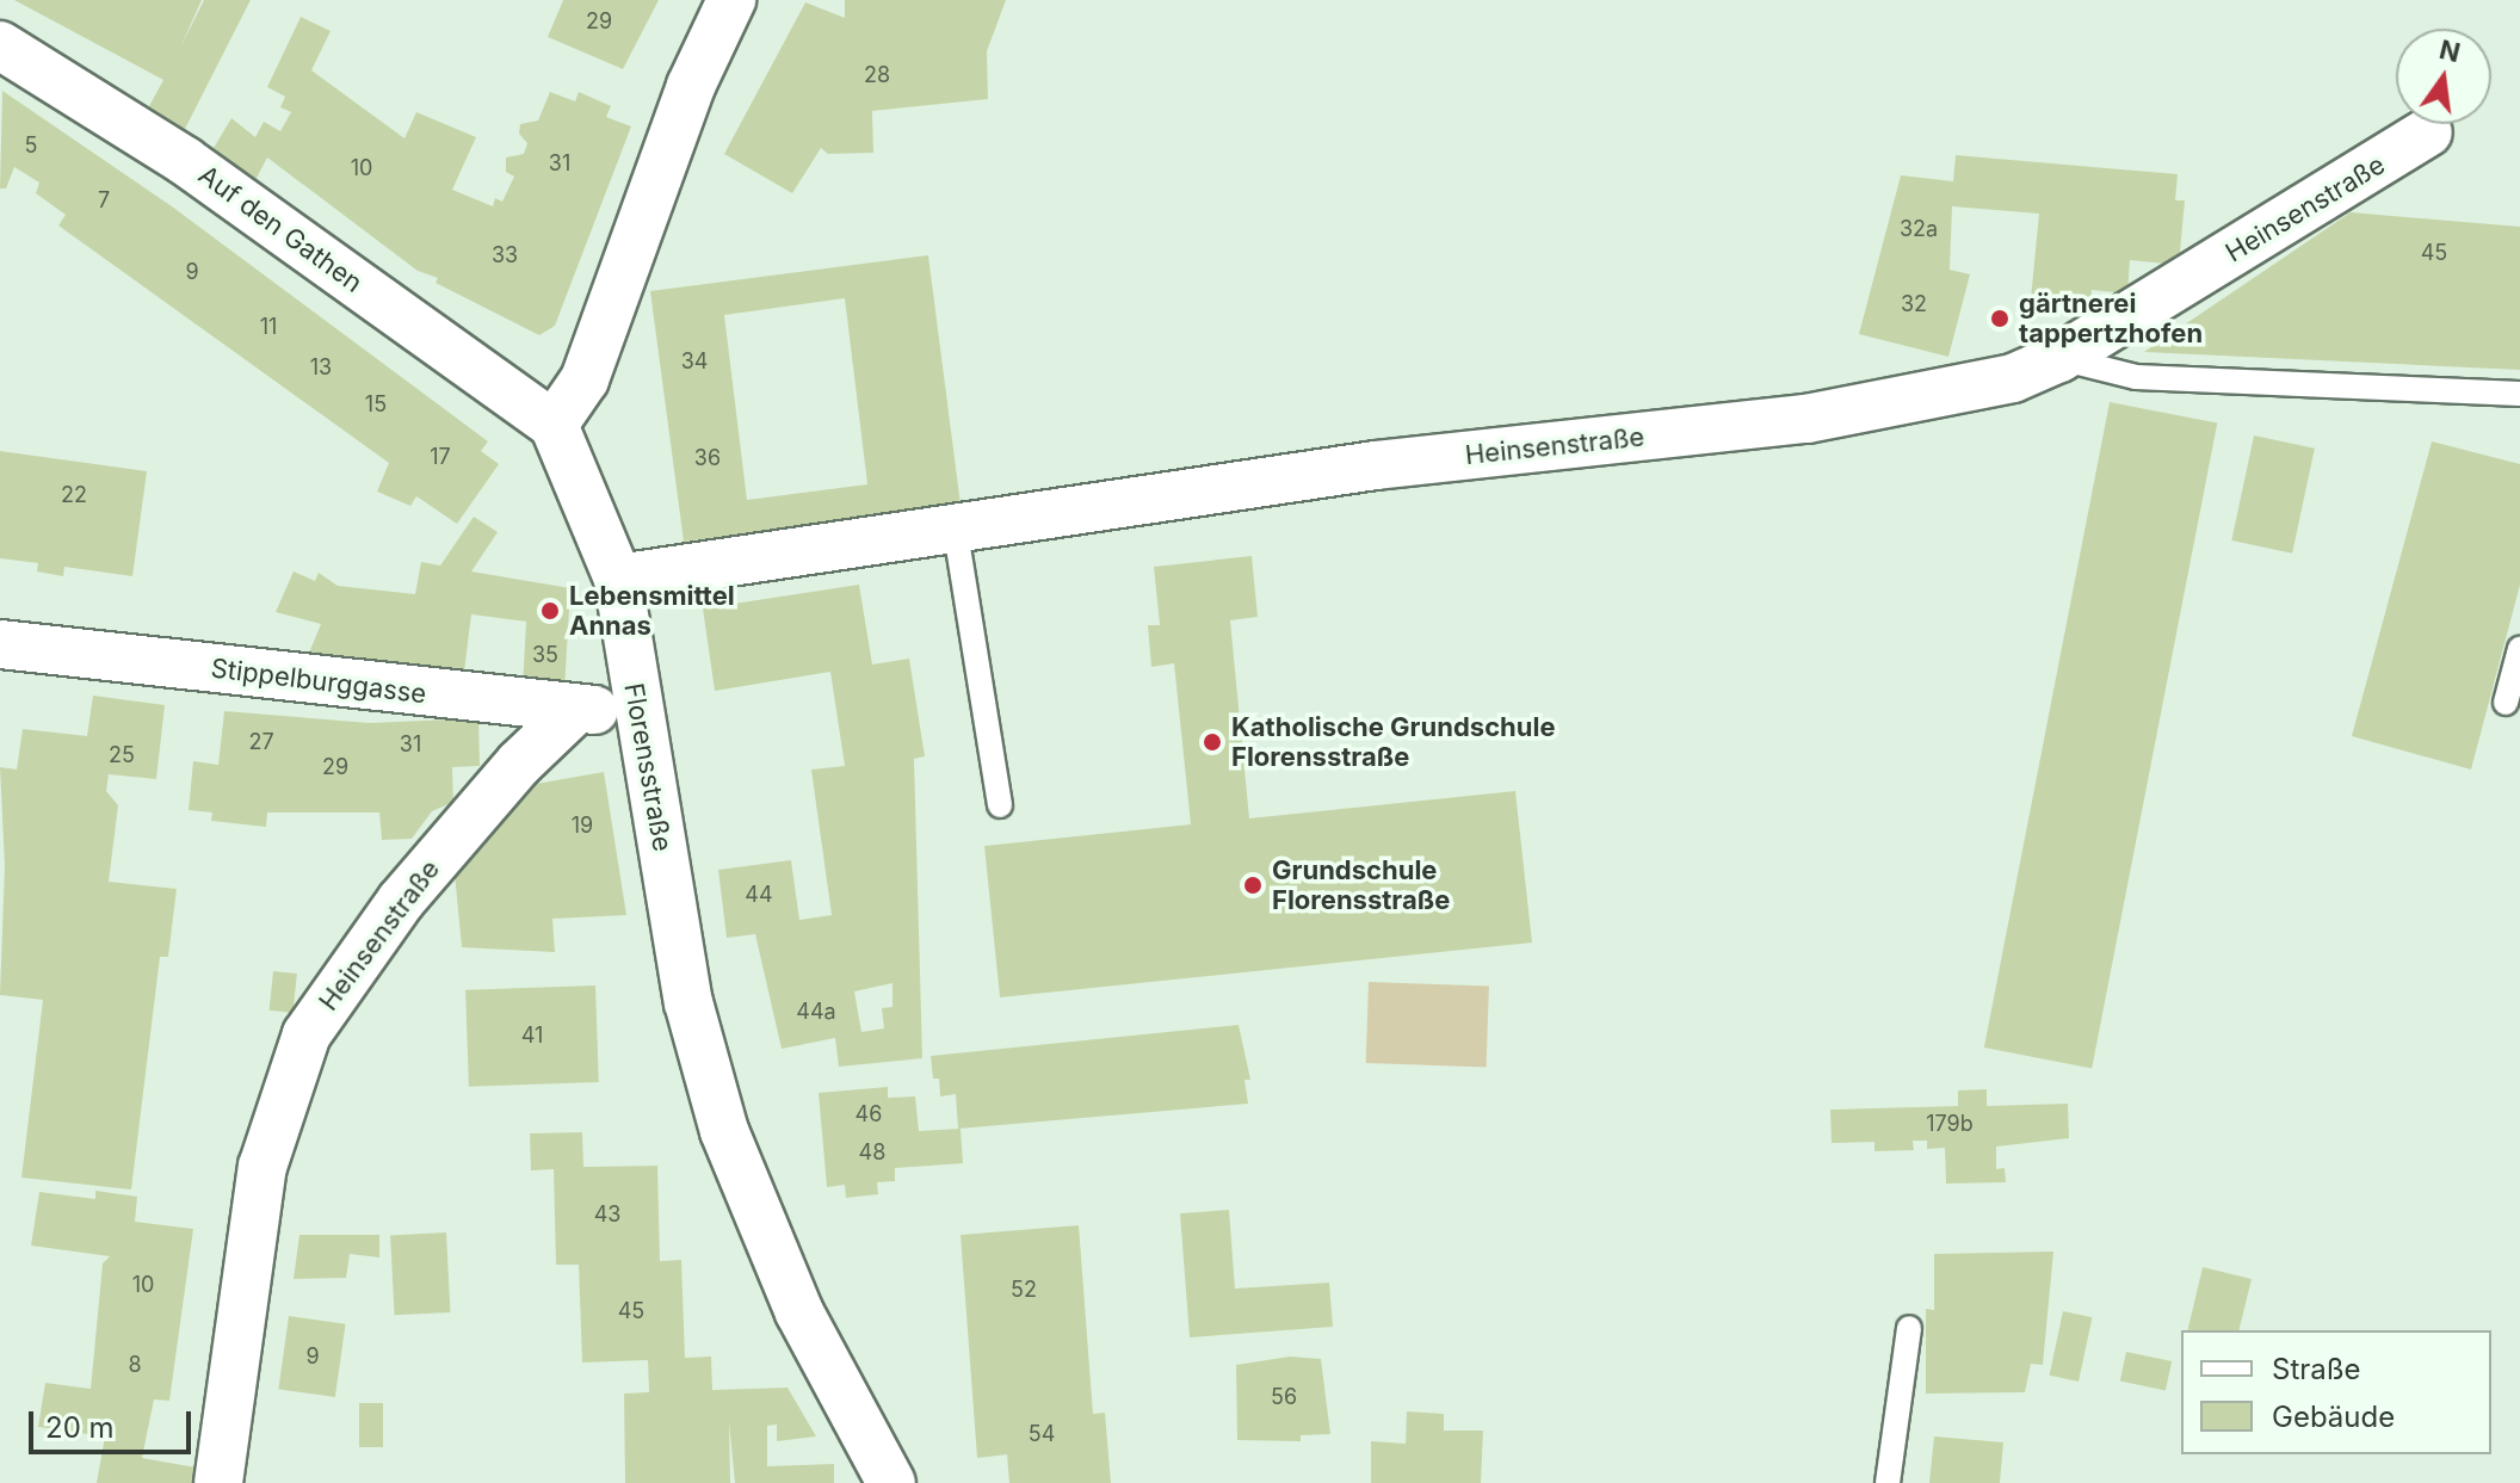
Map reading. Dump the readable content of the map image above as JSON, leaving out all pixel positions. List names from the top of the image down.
{
  "streets": {
    "street": [
      "Heinsenstraße",
      "Auf den Gathen",
      "Stippelburggasse",
      "Florensstraße"
    ]
  },
  "crossings": [
    ["Heinsenstraße", "Stippelburggasse"],
    ["Heinsenstraße", "Florensstraße"],
    ["Auf den Gathen", "Florensstraße"],
    ["Stippelburggasse", "Florensstraße"]
  ],
  "places": [
    "gärtnerei tappertzhofen",
    "Lebensmittel Annas",
    "Katholische Grundschule Florensstraße",
    "Grundschule Florensstraße"
  ],
  "house_numbers": [
    "29",
    "28",
    "5",
    "31",
    "10",
    "7",
    "32a",
    "45",
    "33",
    "9",
    "32",
    "11",
    "34",
    "13",
    "15",
    "17",
    "36",
    "22",
    "35",
    "27",
    "31",
    "25",
    "29",
    "19",
    "44",
    "44a",
    "41",
    "46",
    "179b",
    "48",
    "43",
    "10",
    "52",
    "45",
    "9",
    "8",
    "56",
    "54"
  ],
  "legend": ["Straße", "Gebäude"],
  "scale_bar": "20 m",
  "north": "top"
}
